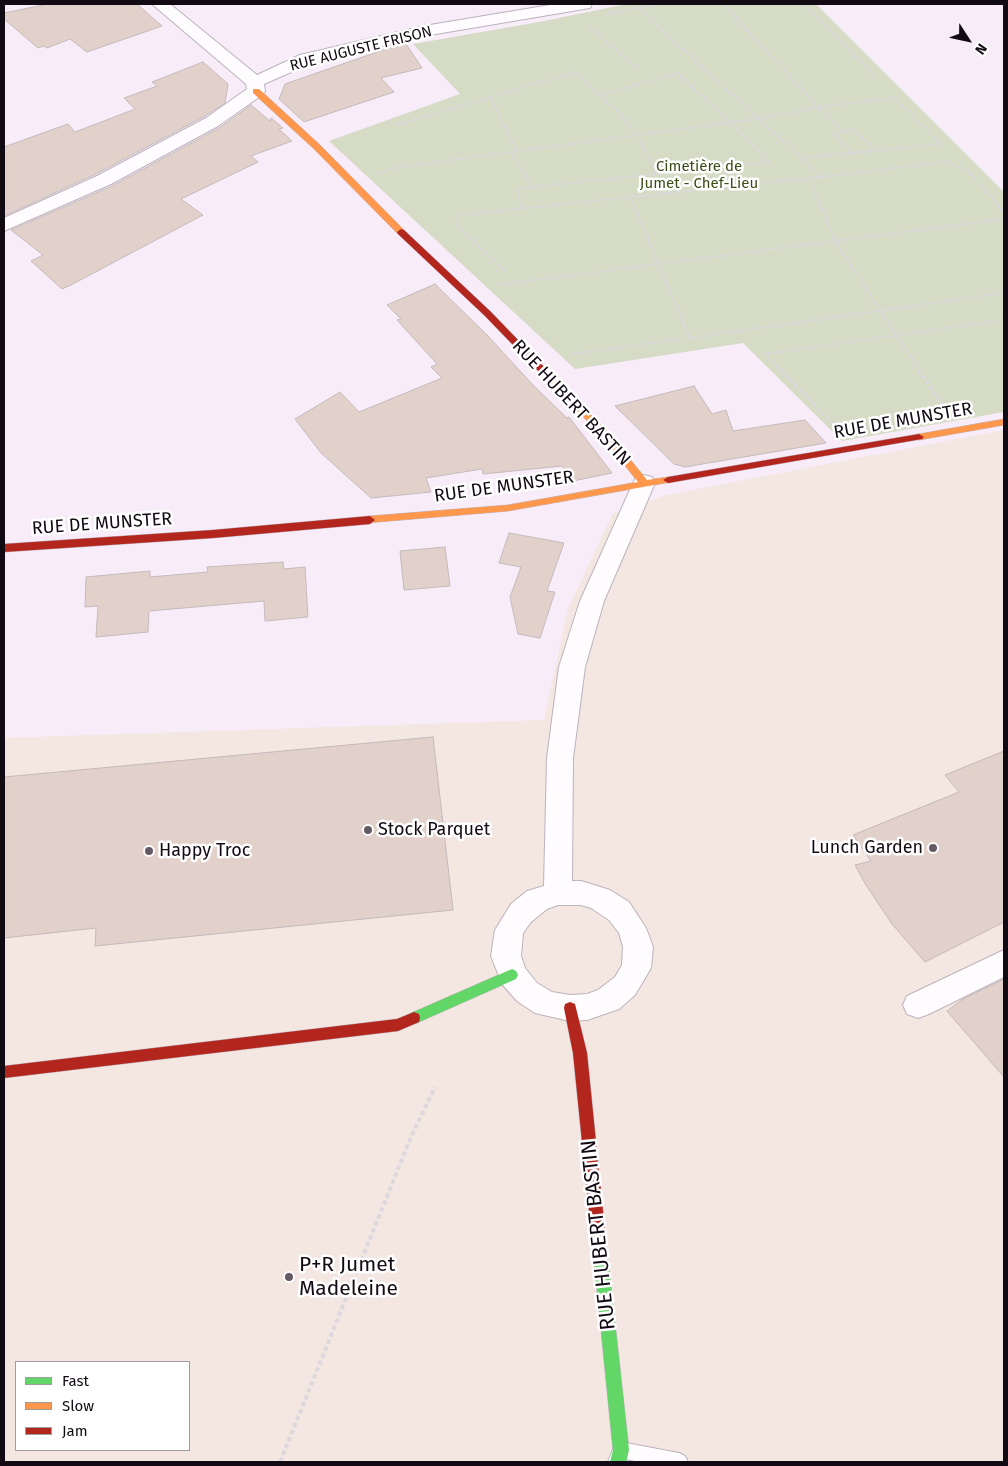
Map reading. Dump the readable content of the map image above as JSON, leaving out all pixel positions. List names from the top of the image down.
{
  "streets": {
    "street": ["RUE AUGUSTE FRISON", "RUE HUBERT BASTIN", "RUE DE MUNSTER"]
  },
  "crossings": [
    ["RUE AUGUSTE FRISON", "RUE HUBERT BASTIN"],
    ["RUE HUBERT BASTIN", "RUE DE MUNSTER"]
  ],
  "parks": ["Cimetière de Jumet - Chef-Lieu"],
  "places": [
    "Stock Parquet",
    "Lunch Garden",
    "Happy Troc",
    "P+R Jumet Madeleine"
  ],
  "legend": ["Fast", "Slow", "Jam"],
  "north": "bottom right"
}
